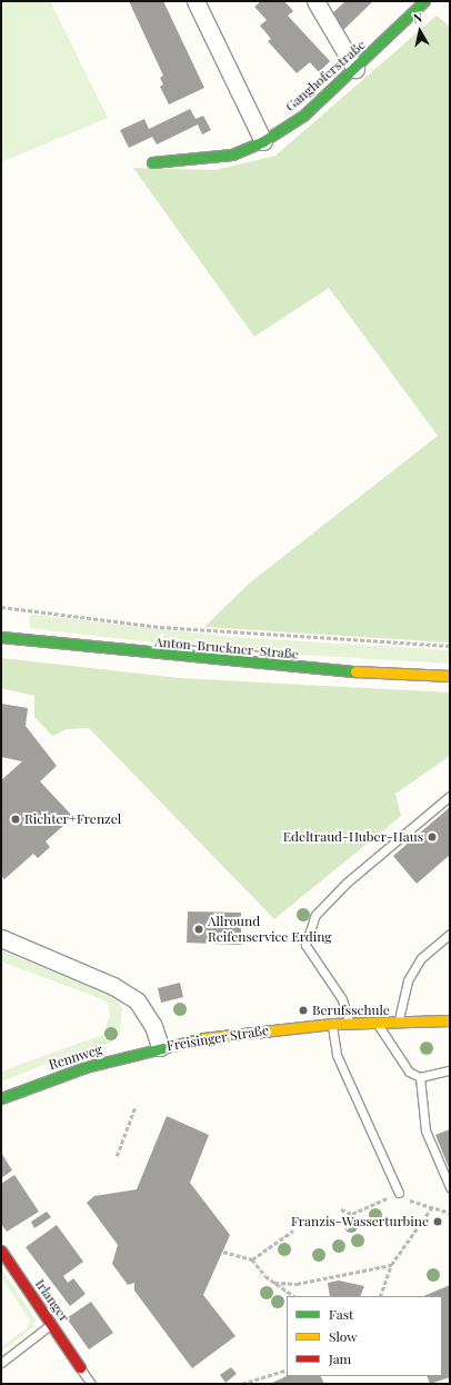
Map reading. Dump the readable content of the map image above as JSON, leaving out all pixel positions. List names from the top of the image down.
{
  "streets": {
    "street": [
      "Ganghoferstraße",
      "Anton-Bruckner-Straße",
      "Freisinger Straße",
      "Rennweg",
      "Irlanger"
    ]
  },
  "crossings": [
    ["Freisinger Straße", "Rennweg"]
  ],
  "places": [
    "Richter+Frenzel",
    "Edeltraud-Huber-Haus",
    "Allround Reifenservice Erding",
    "Berufsschule",
    "Franzis-Wasserturbine"
  ],
  "legend": ["Fast", "Slow", "Jam"],
  "north": "top"
}
